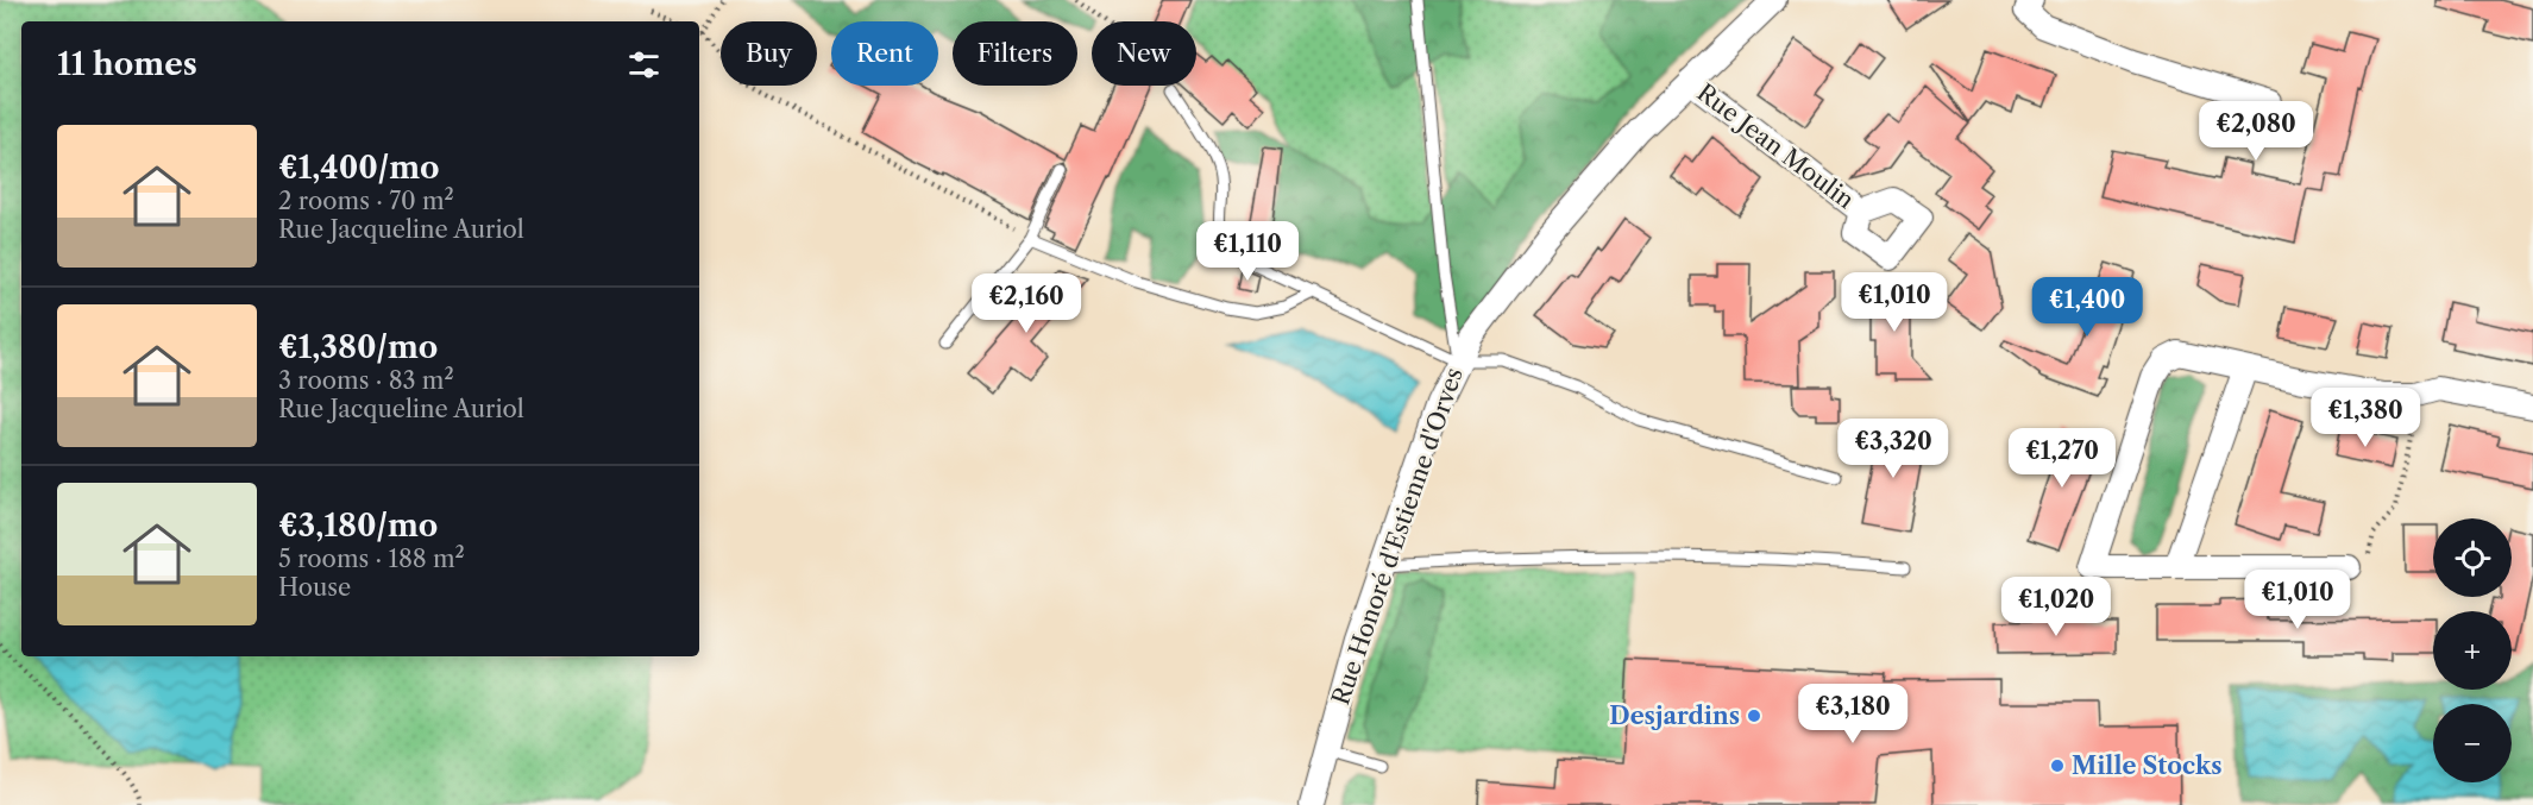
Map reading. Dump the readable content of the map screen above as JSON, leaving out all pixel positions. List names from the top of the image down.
{
  "streets": {
    "street": ["Rue Jean Moulin", "Rue Honoré d'Estienne d'Orves"]
  },
  "crossings": [
    ["Rue Jean Moulin", "Rue Honoré d'Estienne d'Orves"]
  ],
  "places": ["Desjardins", "Mille Stocks"],
  "page": {
    "chip": [
      "Buy",
      "Rent",
      "Filters",
      "New"
    ],
    "heading": "11 homes",
    "price": [
      "€2,080",
      "€1,110",
      "€1,010",
      "€2,160",
      "€1,400",
      "€1,380",
      "€3,320",
      "€1,270",
      "€1,010",
      "€1,020",
      "€3,180"
    ],
    "list": [
      {
        "name": "€1,400/mo",
        "note": "2 rooms · 70 m² · Rue Jacqueline Auriol"
      },
      {
        "name": "€1,380/mo",
        "note": "3 rooms · 83 m² · Rue Jacqueline Auriol"
      },
      {
        "name": "€3,180/mo",
        "note": "5 rooms · 188 m² · House"
      }
    ],
    "map_buttons": ["+", "−"]
  }
}
